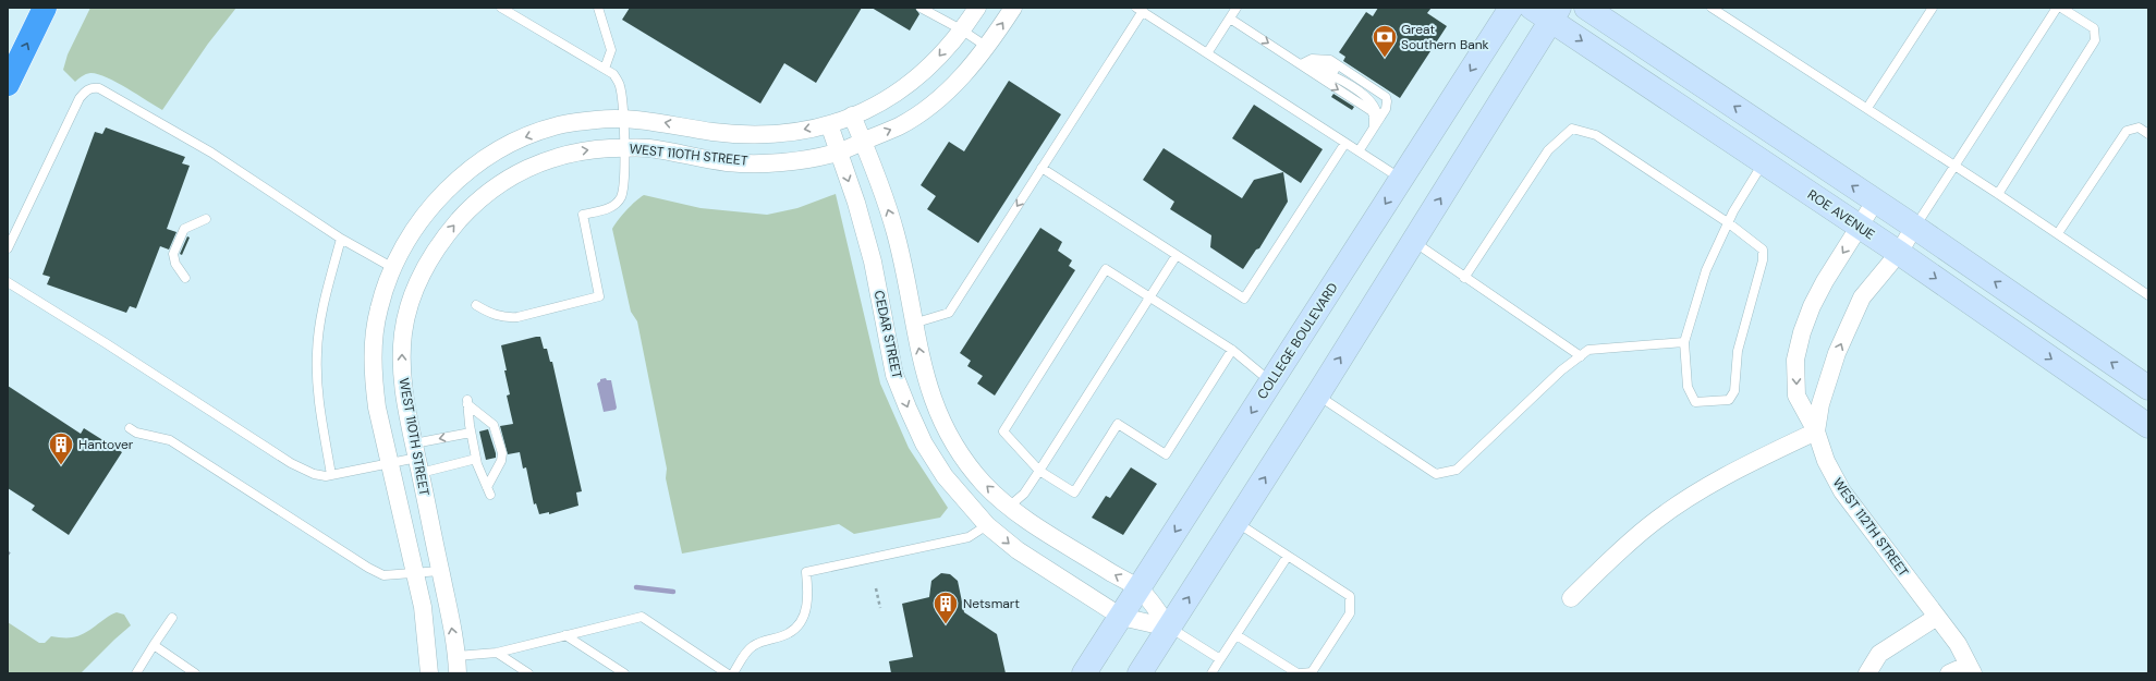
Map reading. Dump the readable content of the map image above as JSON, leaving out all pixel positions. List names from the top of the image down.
{
  "streets": {
    "main road": ["ROE AVENUE", "COLLEGE BOULEVARD"],
    "street": ["WEST 110TH STREET", "CEDAR STREET", "WEST 112TH STREET"]
  },
  "crossings": [
    ["WEST 110TH STREET", "CEDAR STREET"],
    ["ROE AVENUE", "WEST 112TH STREET"],
    ["CEDAR STREET", "COLLEGE BOULEVARD"]
  ],
  "places": {
    "bank": ["Great Southern Bank"],
    "building": ["Hantover", "Netsmart"]
  }
}
